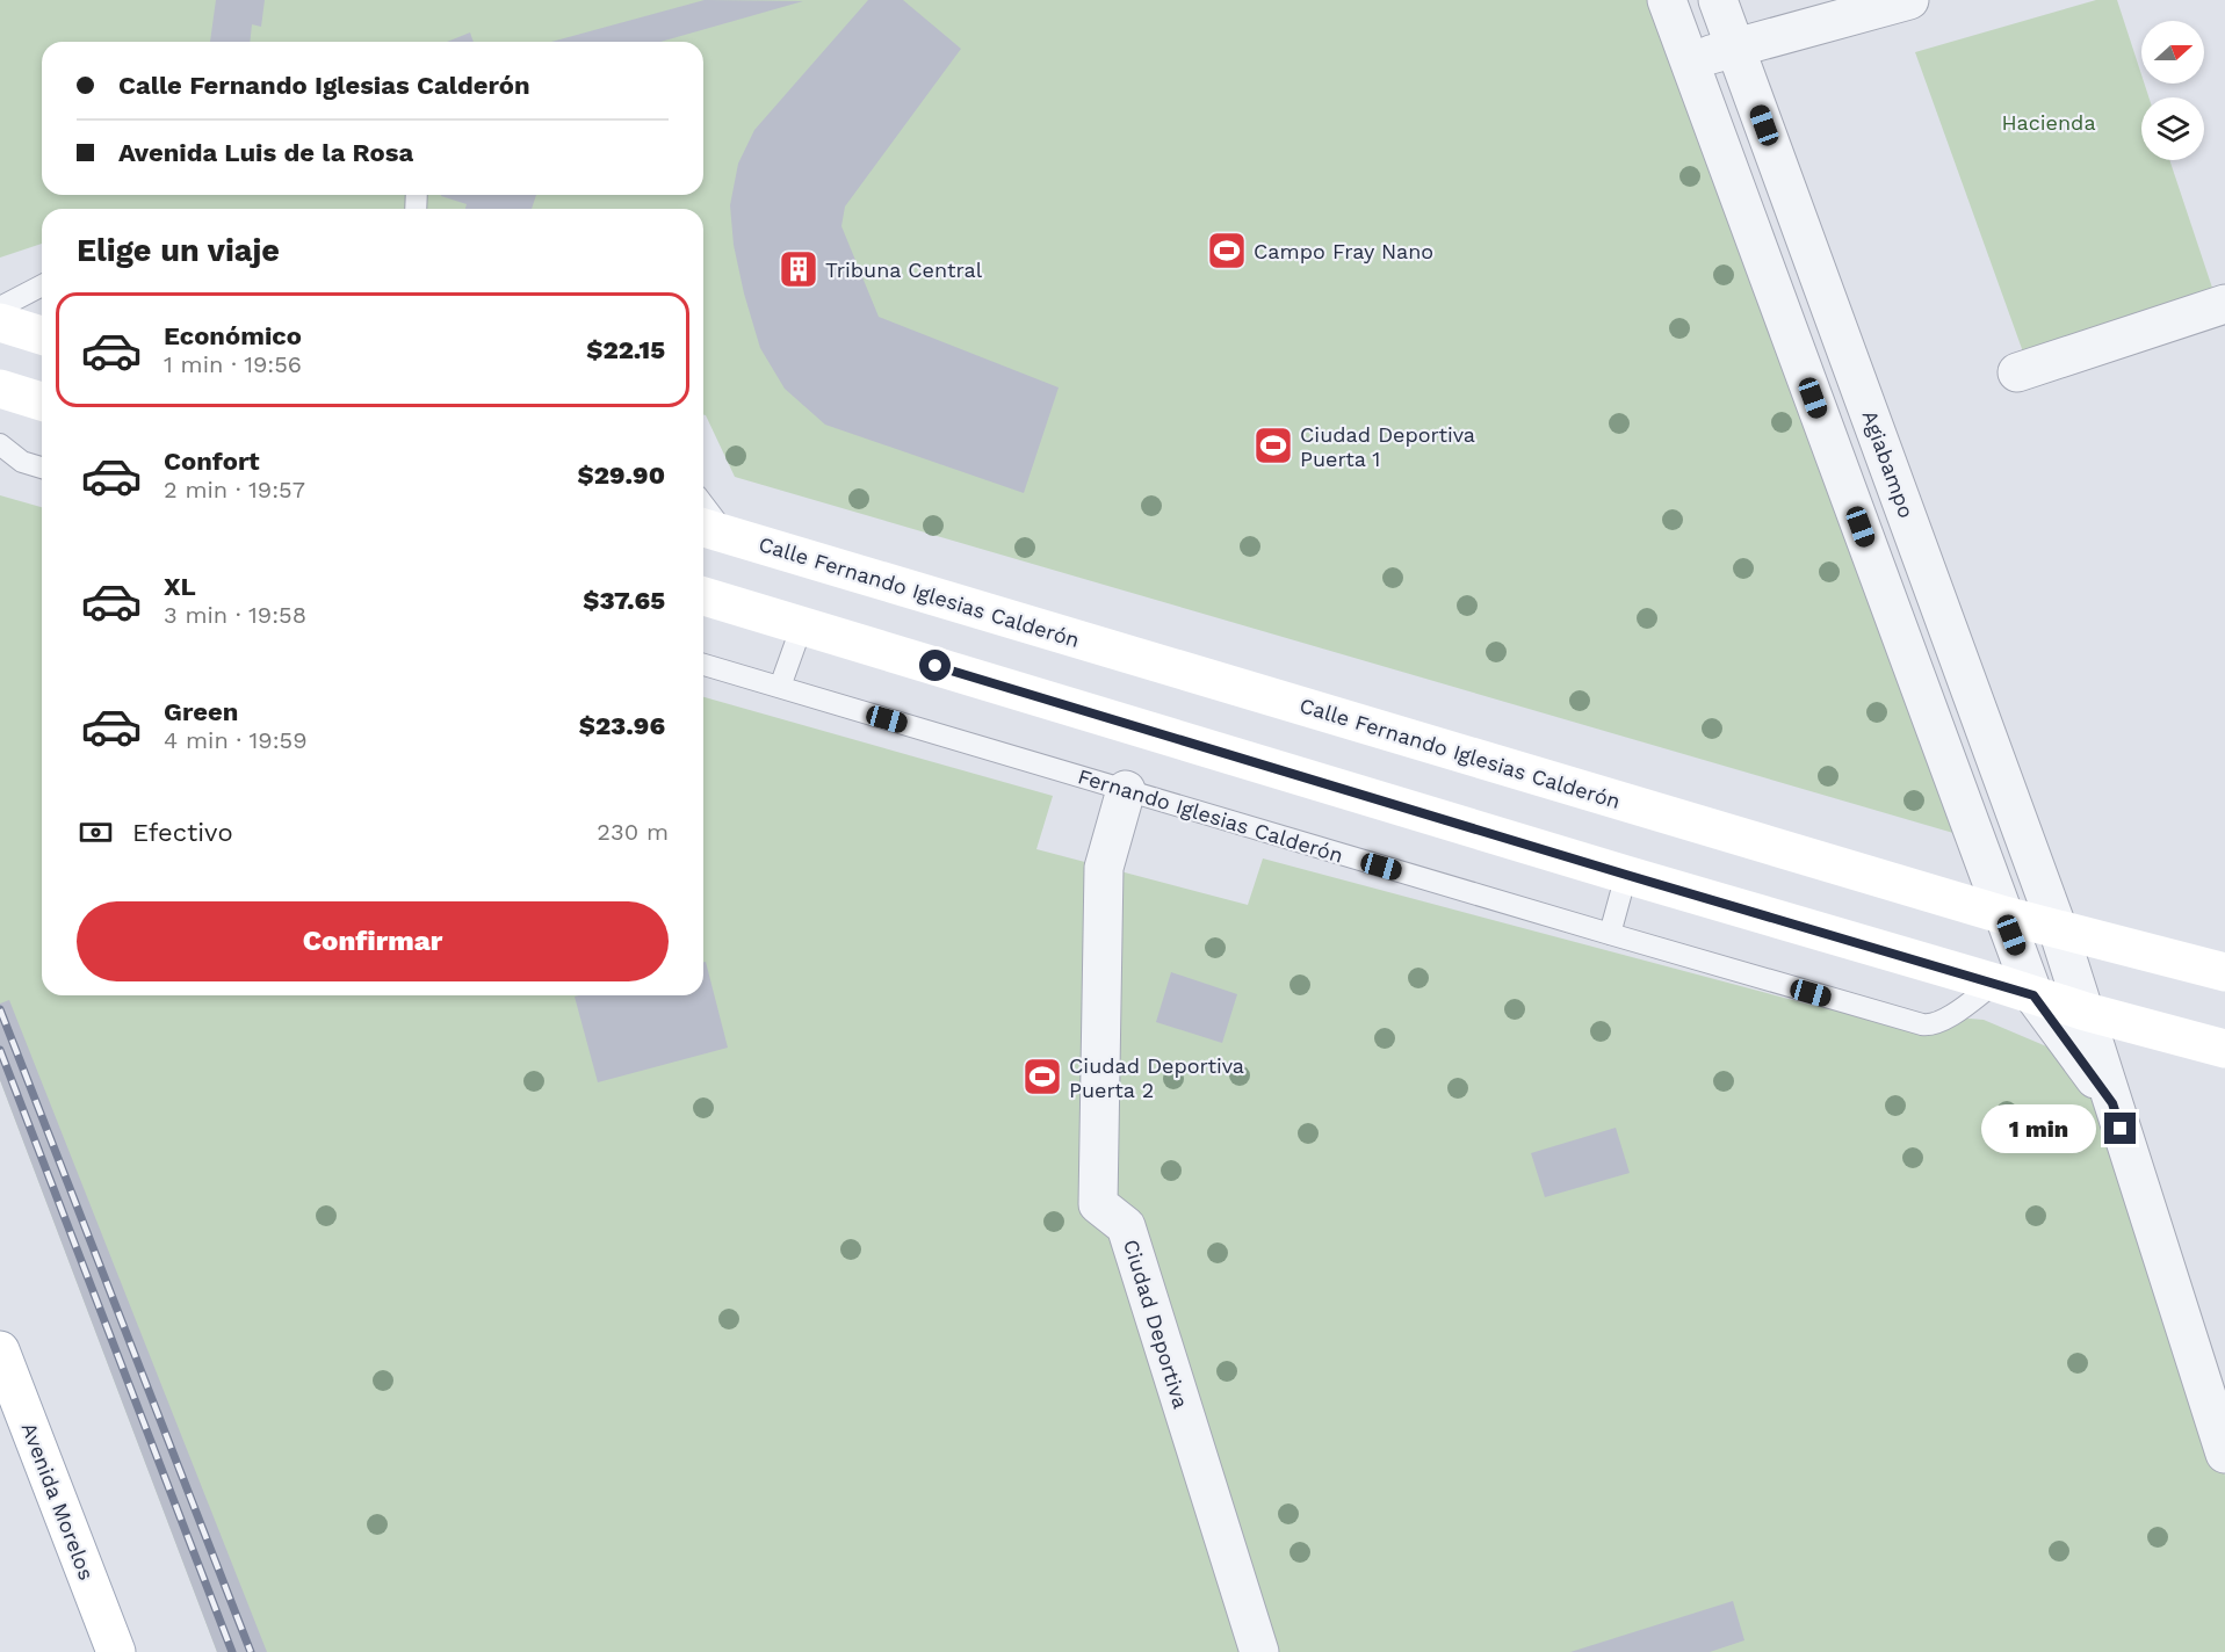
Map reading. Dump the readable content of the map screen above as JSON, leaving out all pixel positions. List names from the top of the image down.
{
  "streets": {
    "street": [
      "Agiabampo",
      "Calle Fernando Iglesias Calderón",
      "Ciudad Deportiva",
      "Avenida Morelos"
    ],
    "lane": ["Fernando Iglesias Calderón"]
  },
  "crossings": [
    ["Agiabampo", "Calle Fernando Iglesias Calderón"],
    ["Fernando Iglesias Calderón", "Ciudad Deportiva"]
  ],
  "parks": ["Hacienda"],
  "places": {
    "sports": ["Campo Fray Nano", "Ciudad Deportiva Puerta 1", "Ciudad Deportiva Puerta 2"],
    "building": ["Tribuna Central"]
  },
  "north": "right",
  "page": {
    "banner": ["Calle Fernando Iglesias Calderón", "Avenida Luis de la Rosa"],
    "heading": "Elige un viaje",
    "list": [
      {
        "name": "Económico",
        "note": "1 min · 19:56",
        "value": "$22.15"
      },
      {
        "name": "Confort",
        "note": "2 min · 19:57",
        "value": "$29.90"
      },
      {
        "name": "XL",
        "note": "3 min · 19:58",
        "value": "$37.65"
      },
      {
        "name": "Green",
        "note": "4 min · 19:59",
        "value": "$23.96"
      }
    ],
    "pay": ["Efectivo", "230 m"],
    "buttons": "Confirmar",
    "bubble": "1 min"
  }
}
